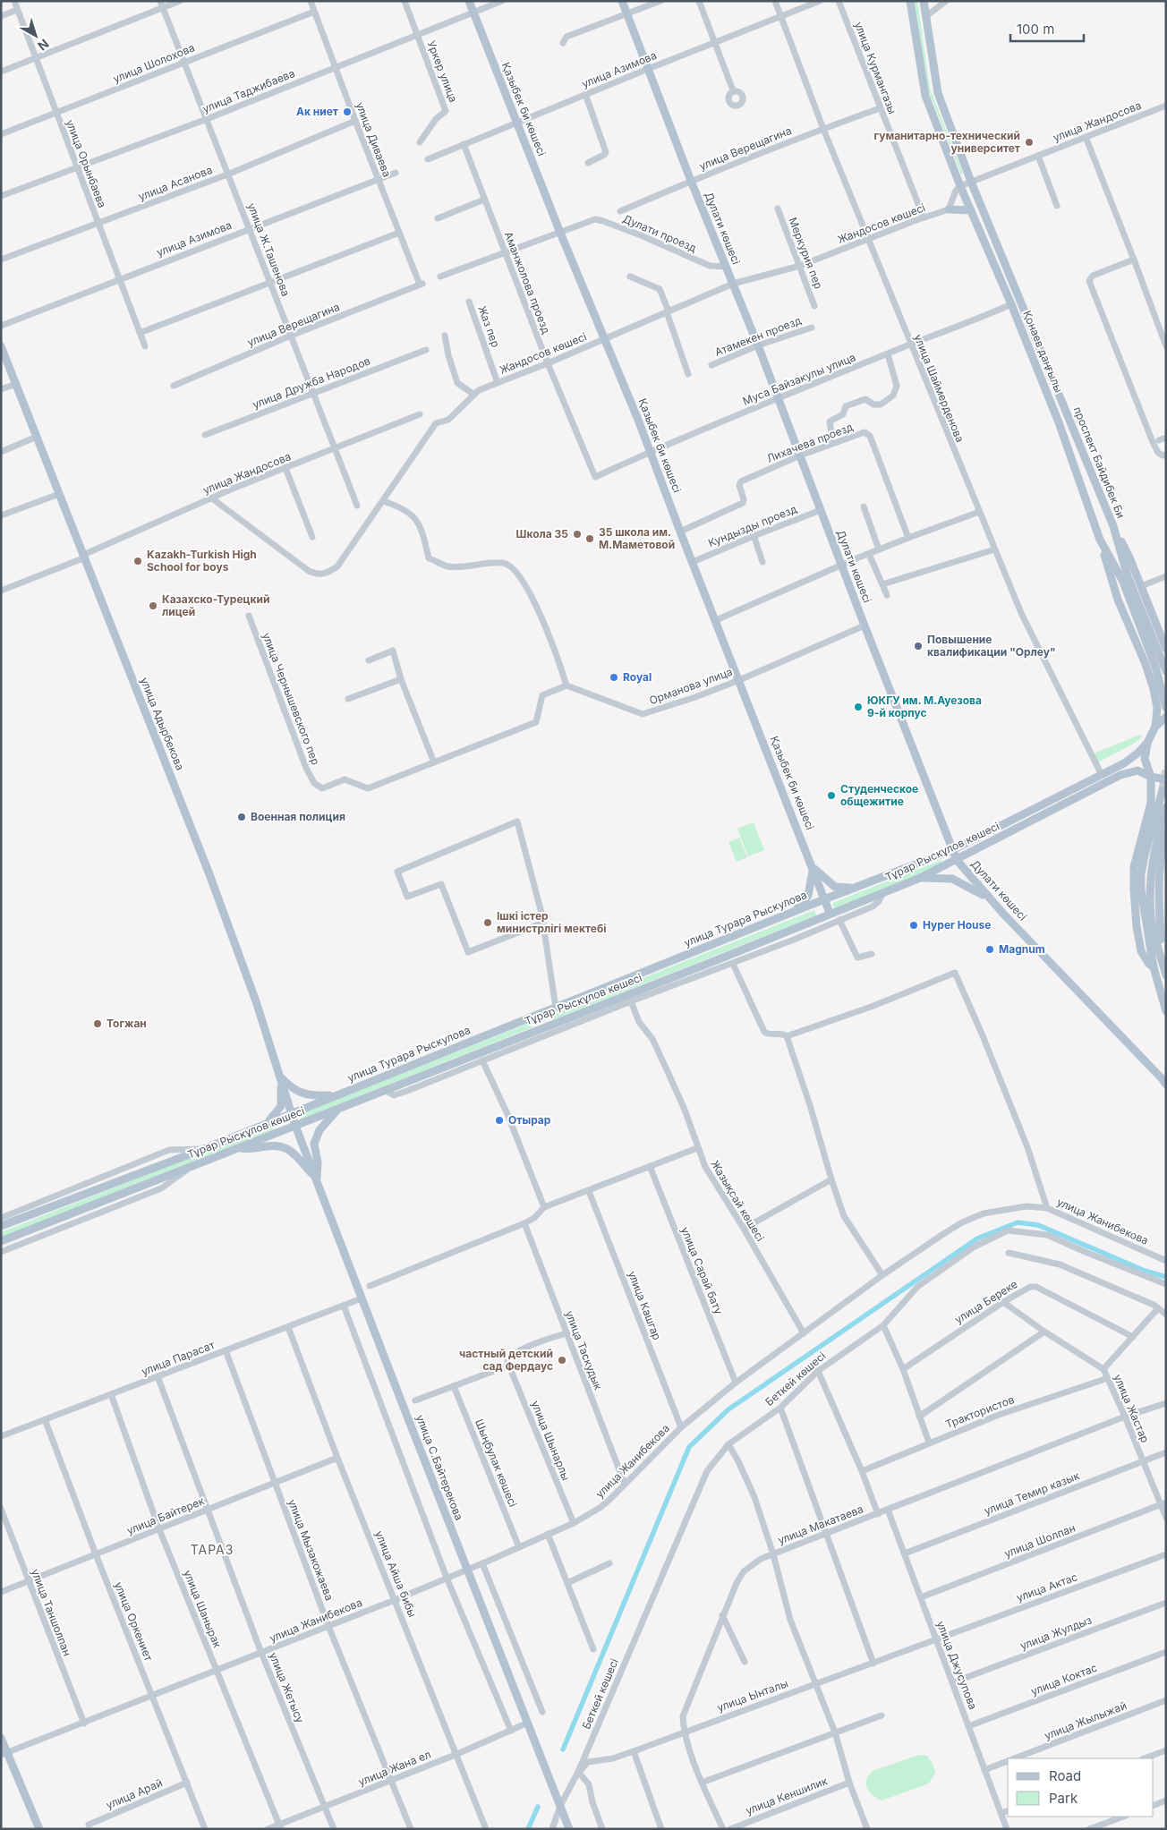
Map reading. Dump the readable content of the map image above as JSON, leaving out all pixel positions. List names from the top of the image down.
{
  "streets": {
    "main road": [
      "Қазыбек би көшесі",
      "Дулати көшесі",
      "Қонаев даңғылы",
      "проспект Байдибек Би",
      "улица Адырбекова",
      "Тұрар Рыскұлов көшесі",
      "улица Турара Рыскулова",
      "улица С.Байтерекова"
    ],
    "street": [
      "улица Шолохова",
      "улица Курмангазы",
      "улица Азимова",
      "Уркер улица",
      "улица Таджибаева",
      "улица Жандосова",
      "улица Диваева",
      "улица Верещагина",
      "улица Орынбаева",
      "улица Асанова",
      "Жандосов көшесі",
      "Дулати проезд",
      "улица Ж.Ташенова",
      "Меркурия пер",
      "Аманжолова проезд",
      "Жаз пер",
      "Атамекен проезд",
      "Муса Байзакулы улица",
      "улица Дружба Народов",
      "улица Шаймерденова",
      "Лихачева проезд",
      "Кундызды проезд",
      "Орманова улица",
      "улица Чернышевского пер",
      "Жазықсай көшесі",
      "улица Жанибекова",
      "улица Сарай бату",
      "улица Береке",
      "улица Кашгар",
      "улица Таскудык",
      "улица Парасат",
      "Беткей көшесі",
      "улица Жастар",
      "Трактористов",
      "улица Шынарлы",
      "Шыңбулак көшесі",
      "улица Темир казык",
      "улица Байтерек",
      "улица Макатаева",
      "улица Шолпан",
      "улица Мызакожаева",
      "улица Айша бибы",
      "улица Актас",
      "улица Шанырак",
      "улица Таншолпан",
      "улица Оркениет",
      "улица Жулдыз",
      "улица Джусупова",
      "улица Коктас",
      "улица Жетысу",
      "улица Ынталы",
      "улица Жылыжай",
      "улица Жана ел",
      "улица Арай",
      "улица Кеншилик"
    ]
  },
  "crossings": [
    ["улица Шолохова", "улица Диваева"],
    ["улица Шолохова", "улица Орынбаева"],
    ["улица Шолохова", "улица Ж.Ташенова"],
    ["улица Курмангазы", "улица Верещагина"],
    ["улица Курмангазы", "Жандосов көшесі"],
    ["улица Азимова", "Қазыбек би көшесі"],
    ["улица Азимова", "улица Диваева"],
    ["улица Азимова", "улица Орынбаева"],
    ["улица Азимова", "Дулати көшесі"],
    ["улица Азимова", "улица Ж.Ташенова"],
    ["улица Азимова", "Аманжолова проезд"],
    ["улица Азимова", "улица Шаймерденова"],
    ["Уркер улица", "улица Таджибаева"],
    ["улица Таджибаева", "Қазыбек би көшесі"],
    ["улица Таджибаева", "улица Диваева"],
    ["улица Таджибаева", "улица Орынбаева"],
    ["улица Таджибаева", "улица Ж.Ташенова"],
    ["Қазыбек би көшесі", "Жандосов көшесі"],
    ["Қазыбек би көшесі", "Дулати проезд"],
    ["Қазыбек би көшесі", "Муса Байзакулы улица"],
    ["Қазыбек би көшесі", "Лихачева проезд"],
    ["Қазыбек би көшесі", "Кундызды проезд"],
    ["Қазыбек би көшесі", "Орманова улица"],
    ["Қазыбек би көшесі", "Тұрар Рыскұлов көшесі"],
    ["Қазыбек би көшесі", "улица Турара Рыскулова"],
    ["улица Жандосова", "Жандосов көшесі"],
    ["улица Жандосова", "улица Ж.Ташенова"],
    ["улица Жандосова", "Қонаев даңғылы"],
    ["улица Жандосова", "проспект Байдибек Би"],
    ["улица Жандосова", "улица Адырбекова"],
    ["улица Диваева", "улица Верещагина"],
    ["улица Диваева", "улица Асанова"],
    ["улица Верещагина", "Дулати көшесі"],
    ["улица Верещагина", "улица Ж.Ташенова"],
    ["улица Верещагина", "улица Шаймерденова"],
    ["улица Орынбаева", "улица Асанова"],
    ["улица Асанова", "улица Ж.Ташенова"],
    ["Жандосов көшесі", "Дулати көшесі"],
    ["Жандосов көшесі", "Меркурия пер"],
    ["Жандосов көшесі", "Аманжолова проезд"],
    ["Жандосов көшесі", "Жаз пер"],
    ["Жандосов көшесі", "улица Шаймерденова"],
    ["Дулати көшесі", "Дулати проезд"],
    ["Дулати көшесі", "Атамекен проезд"],
    ["Дулати көшесі", "Муса Байзакулы улица"],
    ["Дулати көшесі", "Лихачева проезд"],
    ["Дулати көшесі", "Кундызды проезд"],
    ["Дулати көшесі", "Орманова улица"],
    ["Дулати көшесі", "Тұрар Рыскұлов көшесі"],
    ["улица Ж.Ташенова", "улица Дружба Народов"],
    ["Аманжолова проезд", "Муса Байзакулы улица"],
    ["Қонаев даңғылы", "Муса Байзакулы улица"],
    ["Муса Байзакулы улица", "улица Шаймерденова"],
    ["улица Адырбекова", "улица Турара Рыскулова"],
    ["улица Адырбекова", "улица С.Байтерекова"],
    ["Тұрар Рыскұлов көшесі", "улица Турара Рыскулова"],
    ["Тұрар Рыскұлов көшесі", "улица С.Байтерекова"],
    ["улица Турара Рыскулова", "улица С.Байтерекова"],
    ["Жазықсай көшесі", "улица Жанибекова"],
    ["улица Жанибекова", "улица Сарай бату"],
    ["улица Жанибекова", "улица Кашгар"],
    ["улица Жанибекова", "улица Таскудык"],
    ["улица Жанибекова", "улица Шынарлы"],
    ["улица Жанибекова", "Шыңбулак көшесі"],
    ["улица Жанибекова", "улица С.Байтерекова"],
    ["улица Жанибекова", "улица Мызакожаева"],
    ["улица Жанибекова", "улица Айша бибы"],
    ["улица Жанибекова", "улица Шанырак"],
    ["улица Жанибекова", "улица Таншолпан"],
    ["улица Жанибекова", "улица Оркениет"],
    ["улица Жанибекова", "улица Жетысу"],
    ["улица Береке", "улица Жастар"],
    ["улица Парасат", "улица С.Байтерекова"],
    ["улица Парасат", "улица Мызакожаева"],
    ["улица Парасат", "улица Айша бибы"],
    ["улица Парасат", "улица Шанырак"],
    ["улица Парасат", "улица Оркениет"],
    ["улица Парасат", "улица Жетысу"],
    ["Беткей көшесі", "улица Ынталы"],
    ["улица Жастар", "Трактористов"],
    ["улица Жастар", "улица Темир казык"],
    ["улица Жастар", "улица Макатаева"],
    ["улица Жастар", "улица Шолпан"],
    ["улица С.Байтерекова", "улица Жана ел"],
    ["улица Темир казык", "улица Джусупова"],
    ["улица Байтерек", "улица Мызакожаева"],
    ["улица Байтерек", "улица Айша бибы"],
    ["улица Байтерек", "улица Шанырак"],
    ["улица Байтерек", "улица Таншолпан"],
    ["улица Байтерек", "улица Оркениет"],
    ["улица Байтерек", "улица Жетысу"],
    ["улица Макатаева", "улица Джусупова"],
    ["улица Макатаева", "улица Ынталы"],
    ["улица Шолпан", "улица Джусупова"],
    ["улица Мызакожаева", "улица Жана ел"],
    ["улица Айша бибы", "улица Жана ел"],
    ["улица Актас", "улица Джусупова"],
    ["улица Актас", "улица Ынталы"],
    ["улица Шанырак", "улица Жана ел"],
    ["улица Оркениет", "улица Арай"],
    ["улица Жулдыз", "улица Джусупова"],
    ["улица Джусупова", "улица Коктас"],
    ["улица Джусупова", "улица Ынталы"],
    ["улица Джусупова", "улица Жылыжай"],
    ["улица Жетысу", "улица Жана ел"]
  ],
  "districts": ["ТАРАЗ"],
  "places": [
    "Ак ниет",
    "гуманитарно-технический университет",
    "Школа 35",
    "35 школа им. М.Маметовой",
    "Kazakh-Turkish High School for boys",
    "Казахско-Турецкий лицей",
    "Повышение квалификации \"Орлеу\"",
    "Royal",
    "ЮКГУ им. М.Ауезова 9-й корпус",
    "Студенческое общежитие",
    "Военная полиция",
    "Ішкі істер министрлігі мектебі",
    "Hyper House",
    "Magnum",
    "Тогжан",
    "Отырар",
    "частный детский сад Фердаус"
  ],
  "legend": ["Road", "Park"],
  "scale_bar": "100 m",
  "north": "bottom right"
}
